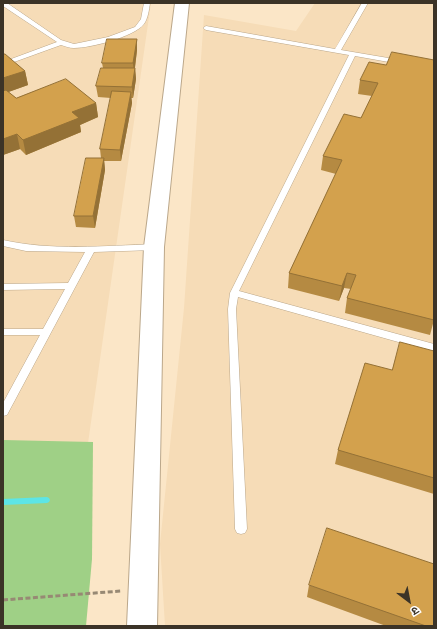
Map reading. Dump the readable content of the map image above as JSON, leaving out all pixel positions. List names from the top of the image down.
{
  "north": "bottom right"
}
